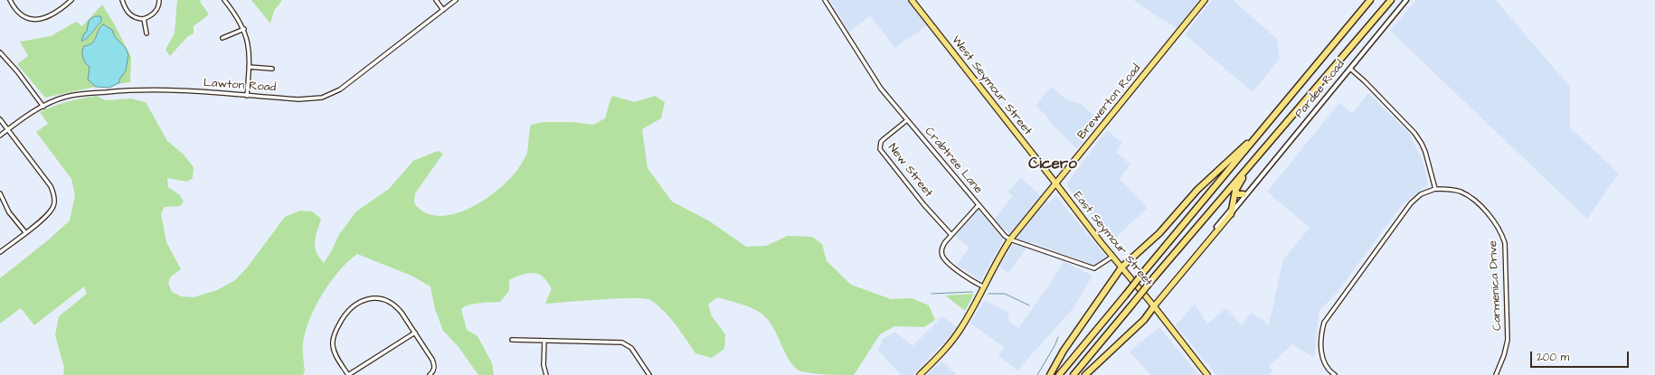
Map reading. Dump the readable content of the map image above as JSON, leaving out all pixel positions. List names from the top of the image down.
{
  "streets": {
    "main road": [
      "West Seymour Street",
      "Pardee Road",
      "Brewerton Road",
      "East Seymour Street"
    ],
    "street": [
      "Lawton Road",
      "Crabtree Lane",
      "New Street",
      "Carmenica Drive"
    ]
  },
  "crossings": [
    ["West Seymour Street", "Brewerton Road"],
    ["West Seymour Street", "East Seymour Street"],
    ["Pardee Road", "East Seymour Street"],
    ["Brewerton Road", "Crabtree Lane"],
    ["Brewerton Road", "East Seymour Street"],
    ["Crabtree Lane", "New Street"],
    ["Crabtree Lane", "East Seymour Street"]
  ],
  "districts": ["Cicero"],
  "scale_bar": "200 m"
}
